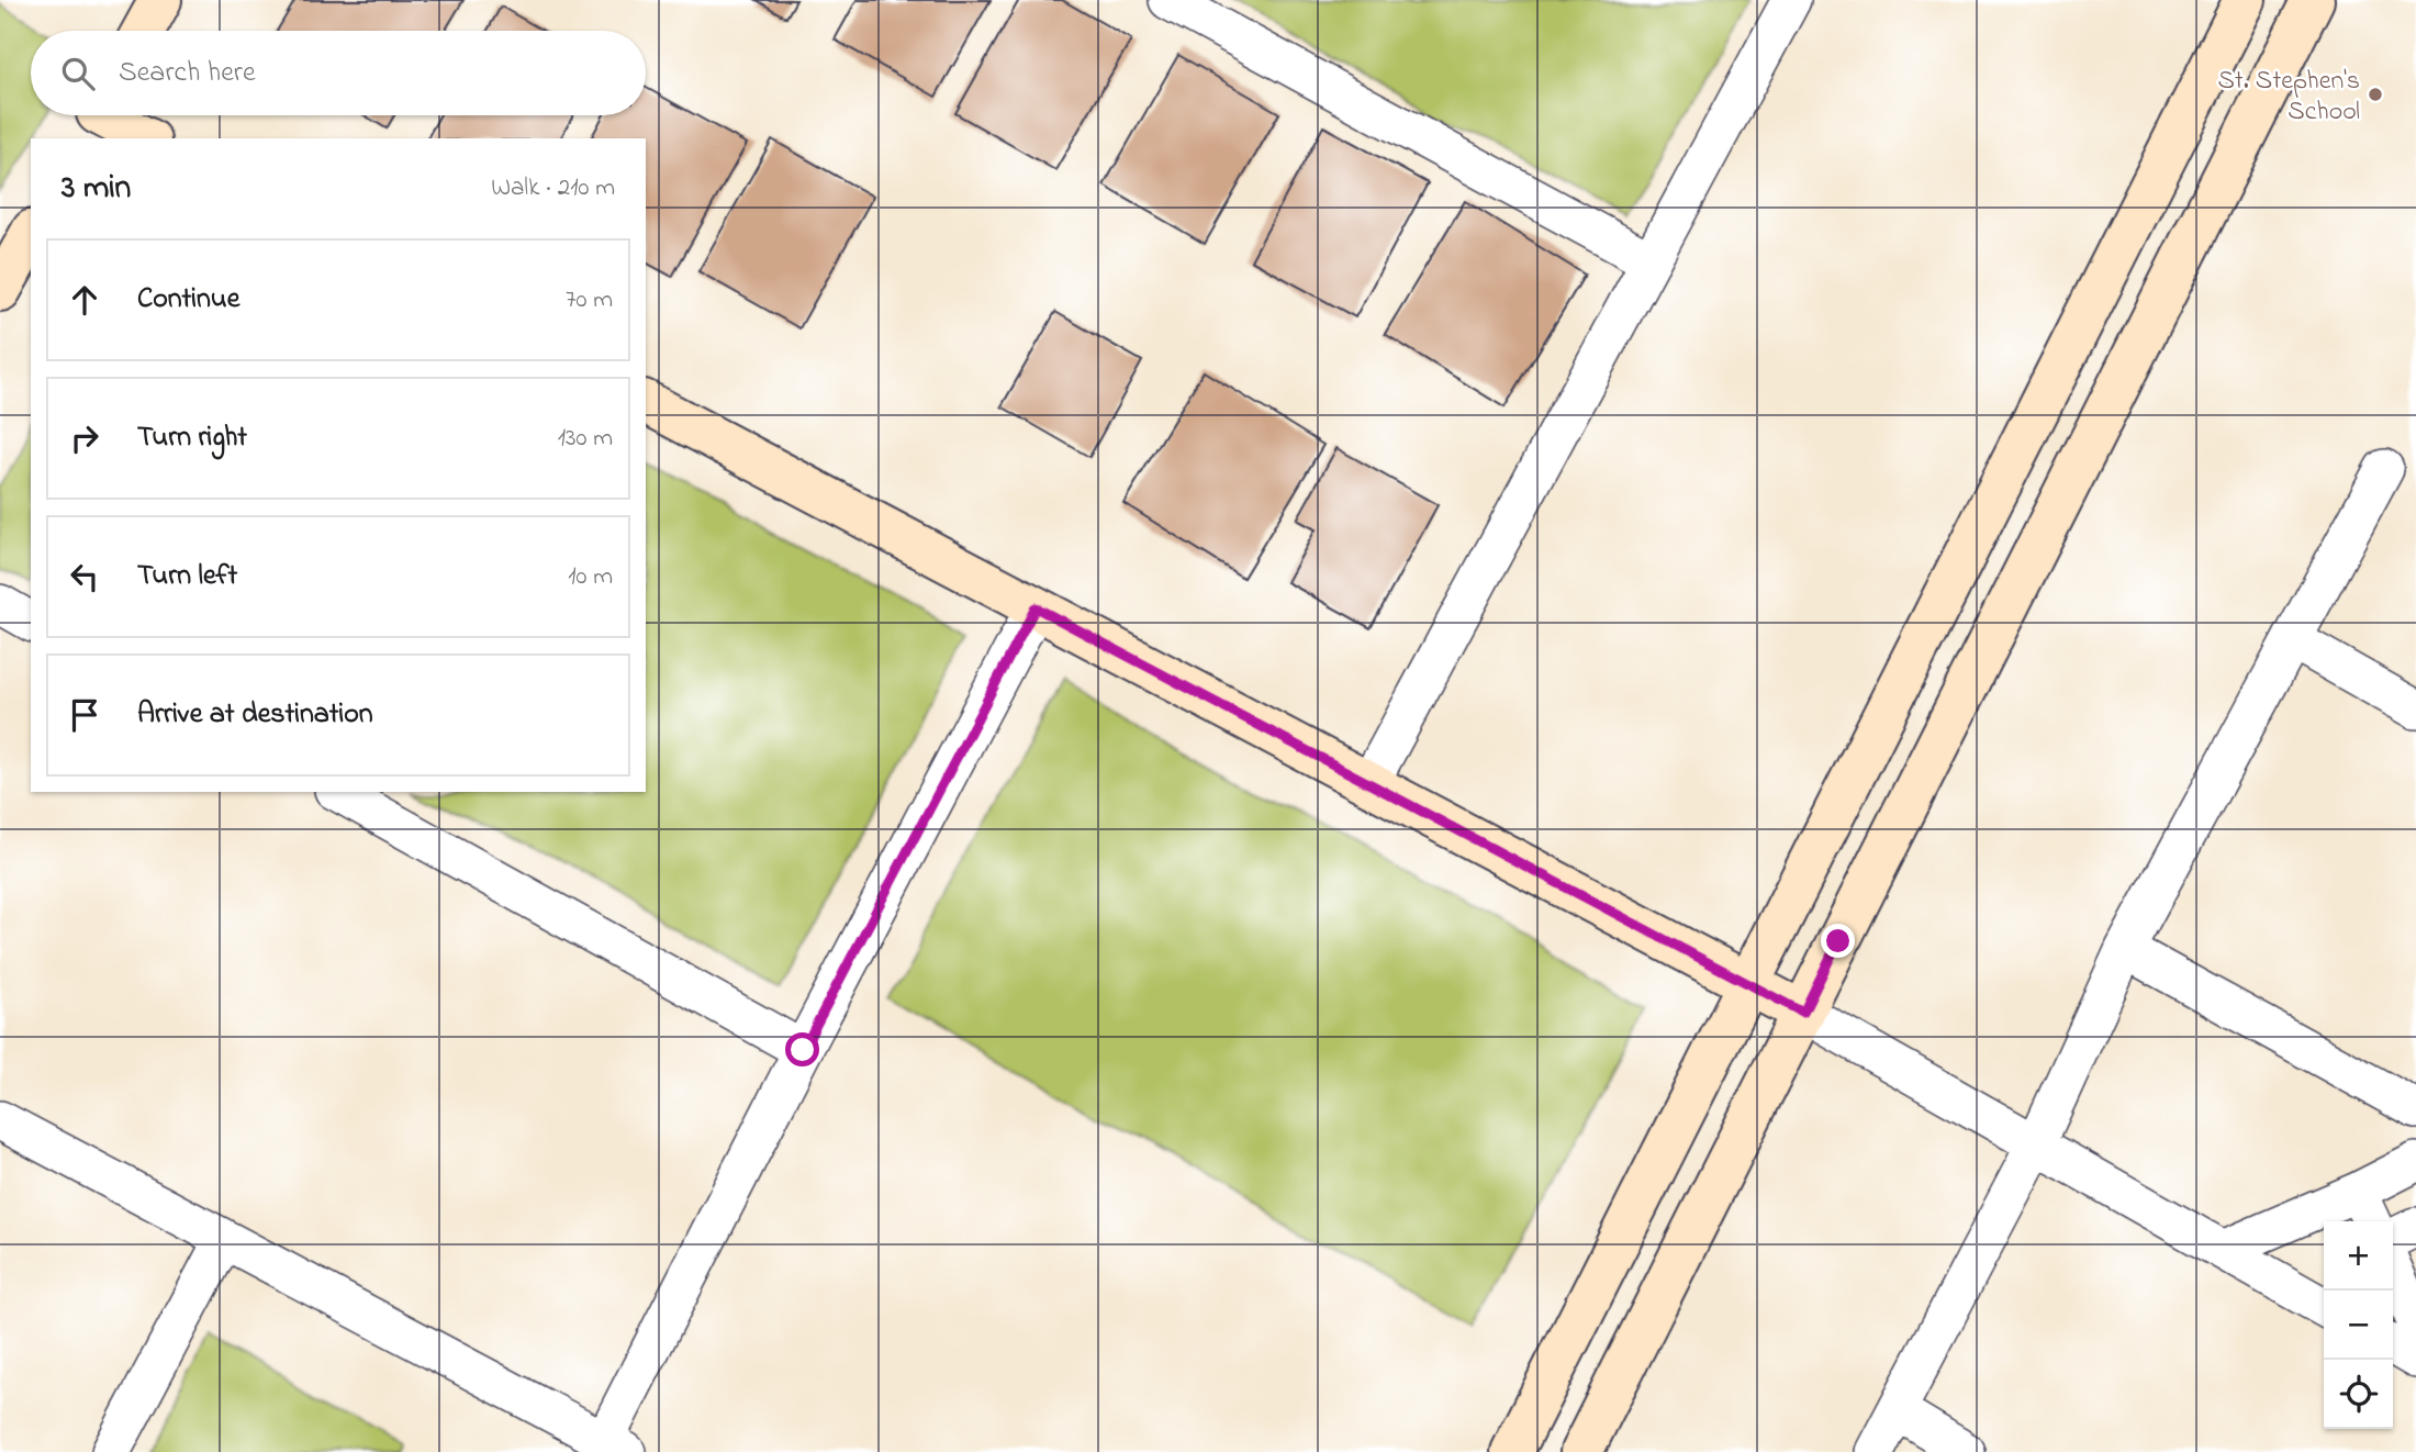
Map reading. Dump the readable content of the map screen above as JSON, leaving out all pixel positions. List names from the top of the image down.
{
  "places": ["St. Stephen's School"],
  "page": {
    "search": "Search here",
    "heading": ["3 min", "Walk · 210 m"],
    "list": [
      ["Continue", "70 m"],
      ["Turn right", "130 m"],
      ["Turn left", "10 m"],
      "Arrive at destination"
    ],
    "map_buttons": ["+", "−"]
  }
}
